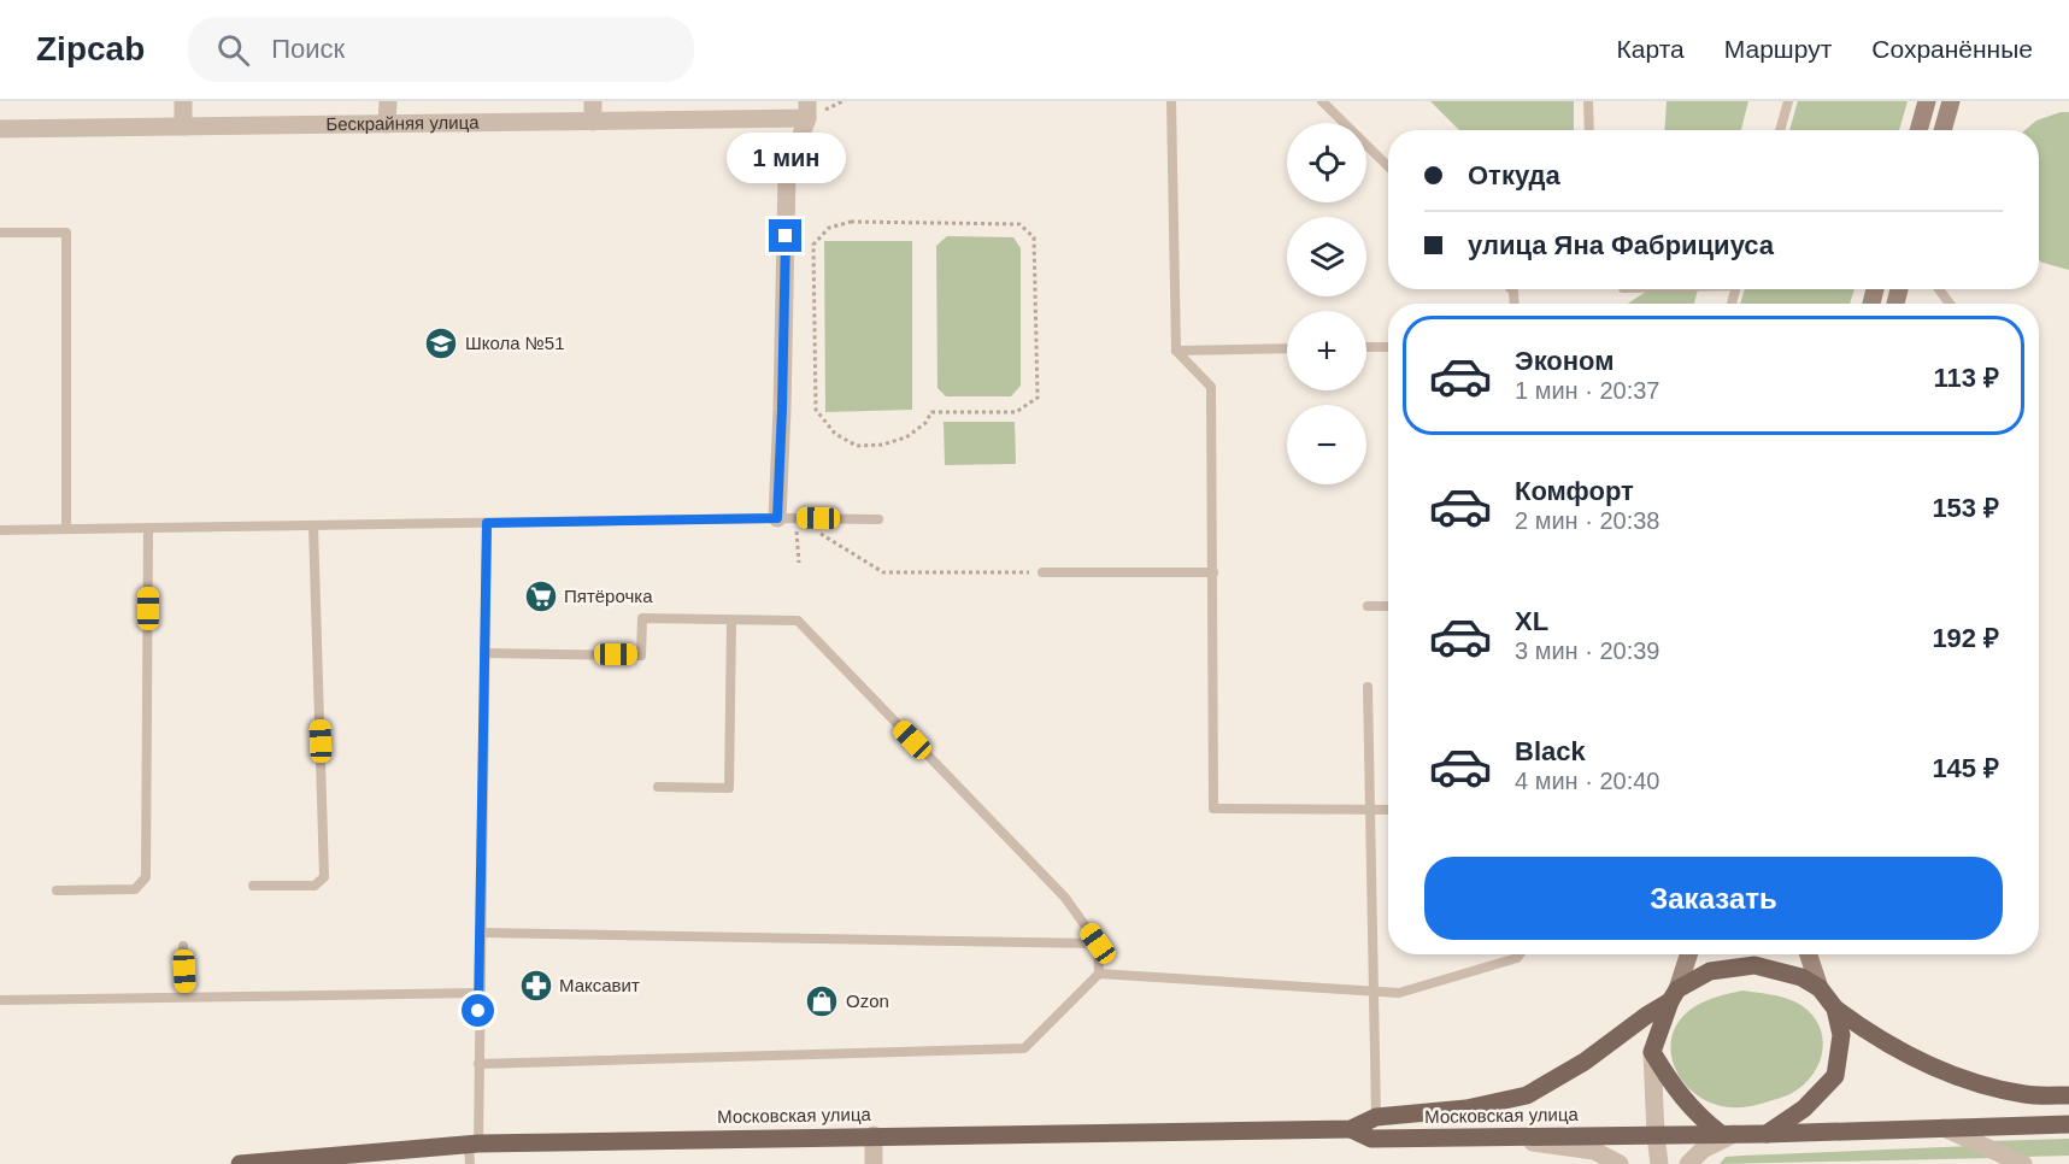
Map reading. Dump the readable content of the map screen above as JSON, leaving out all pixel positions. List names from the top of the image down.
{
  "streets": {
    "main road": ["Московская улица"],
    "street": ["Бескрайняя улица"]
  },
  "places": {
    "school or university": ["Школа №51"],
    "supermarket": ["Пятёрочка"],
    "pharmacy": ["Максавит"],
    "shop": ["Ozon"]
  },
  "page": {
    "header": "Zipcab",
    "search": "Поиск",
    "nav": ["Карта", "Маршрут", "Сохранённые"],
    "map_buttons": ["+", "−"],
    "banner": ["Откуда", "улица Яна Фабрициуса"],
    "bubble": "1 мин",
    "list": [
      {
        "name": "Эконом",
        "note": "1 мин · 20:37",
        "value": "113 ₽"
      },
      {
        "name": "Комфорт",
        "note": "2 мин · 20:38",
        "value": "153 ₽"
      },
      {
        "name": "XL",
        "note": "3 мин · 20:39",
        "value": "192 ₽"
      },
      {
        "name": "Black",
        "note": "4 мин · 20:40",
        "value": "145 ₽"
      }
    ],
    "buttons": "Заказать"
  }
}
